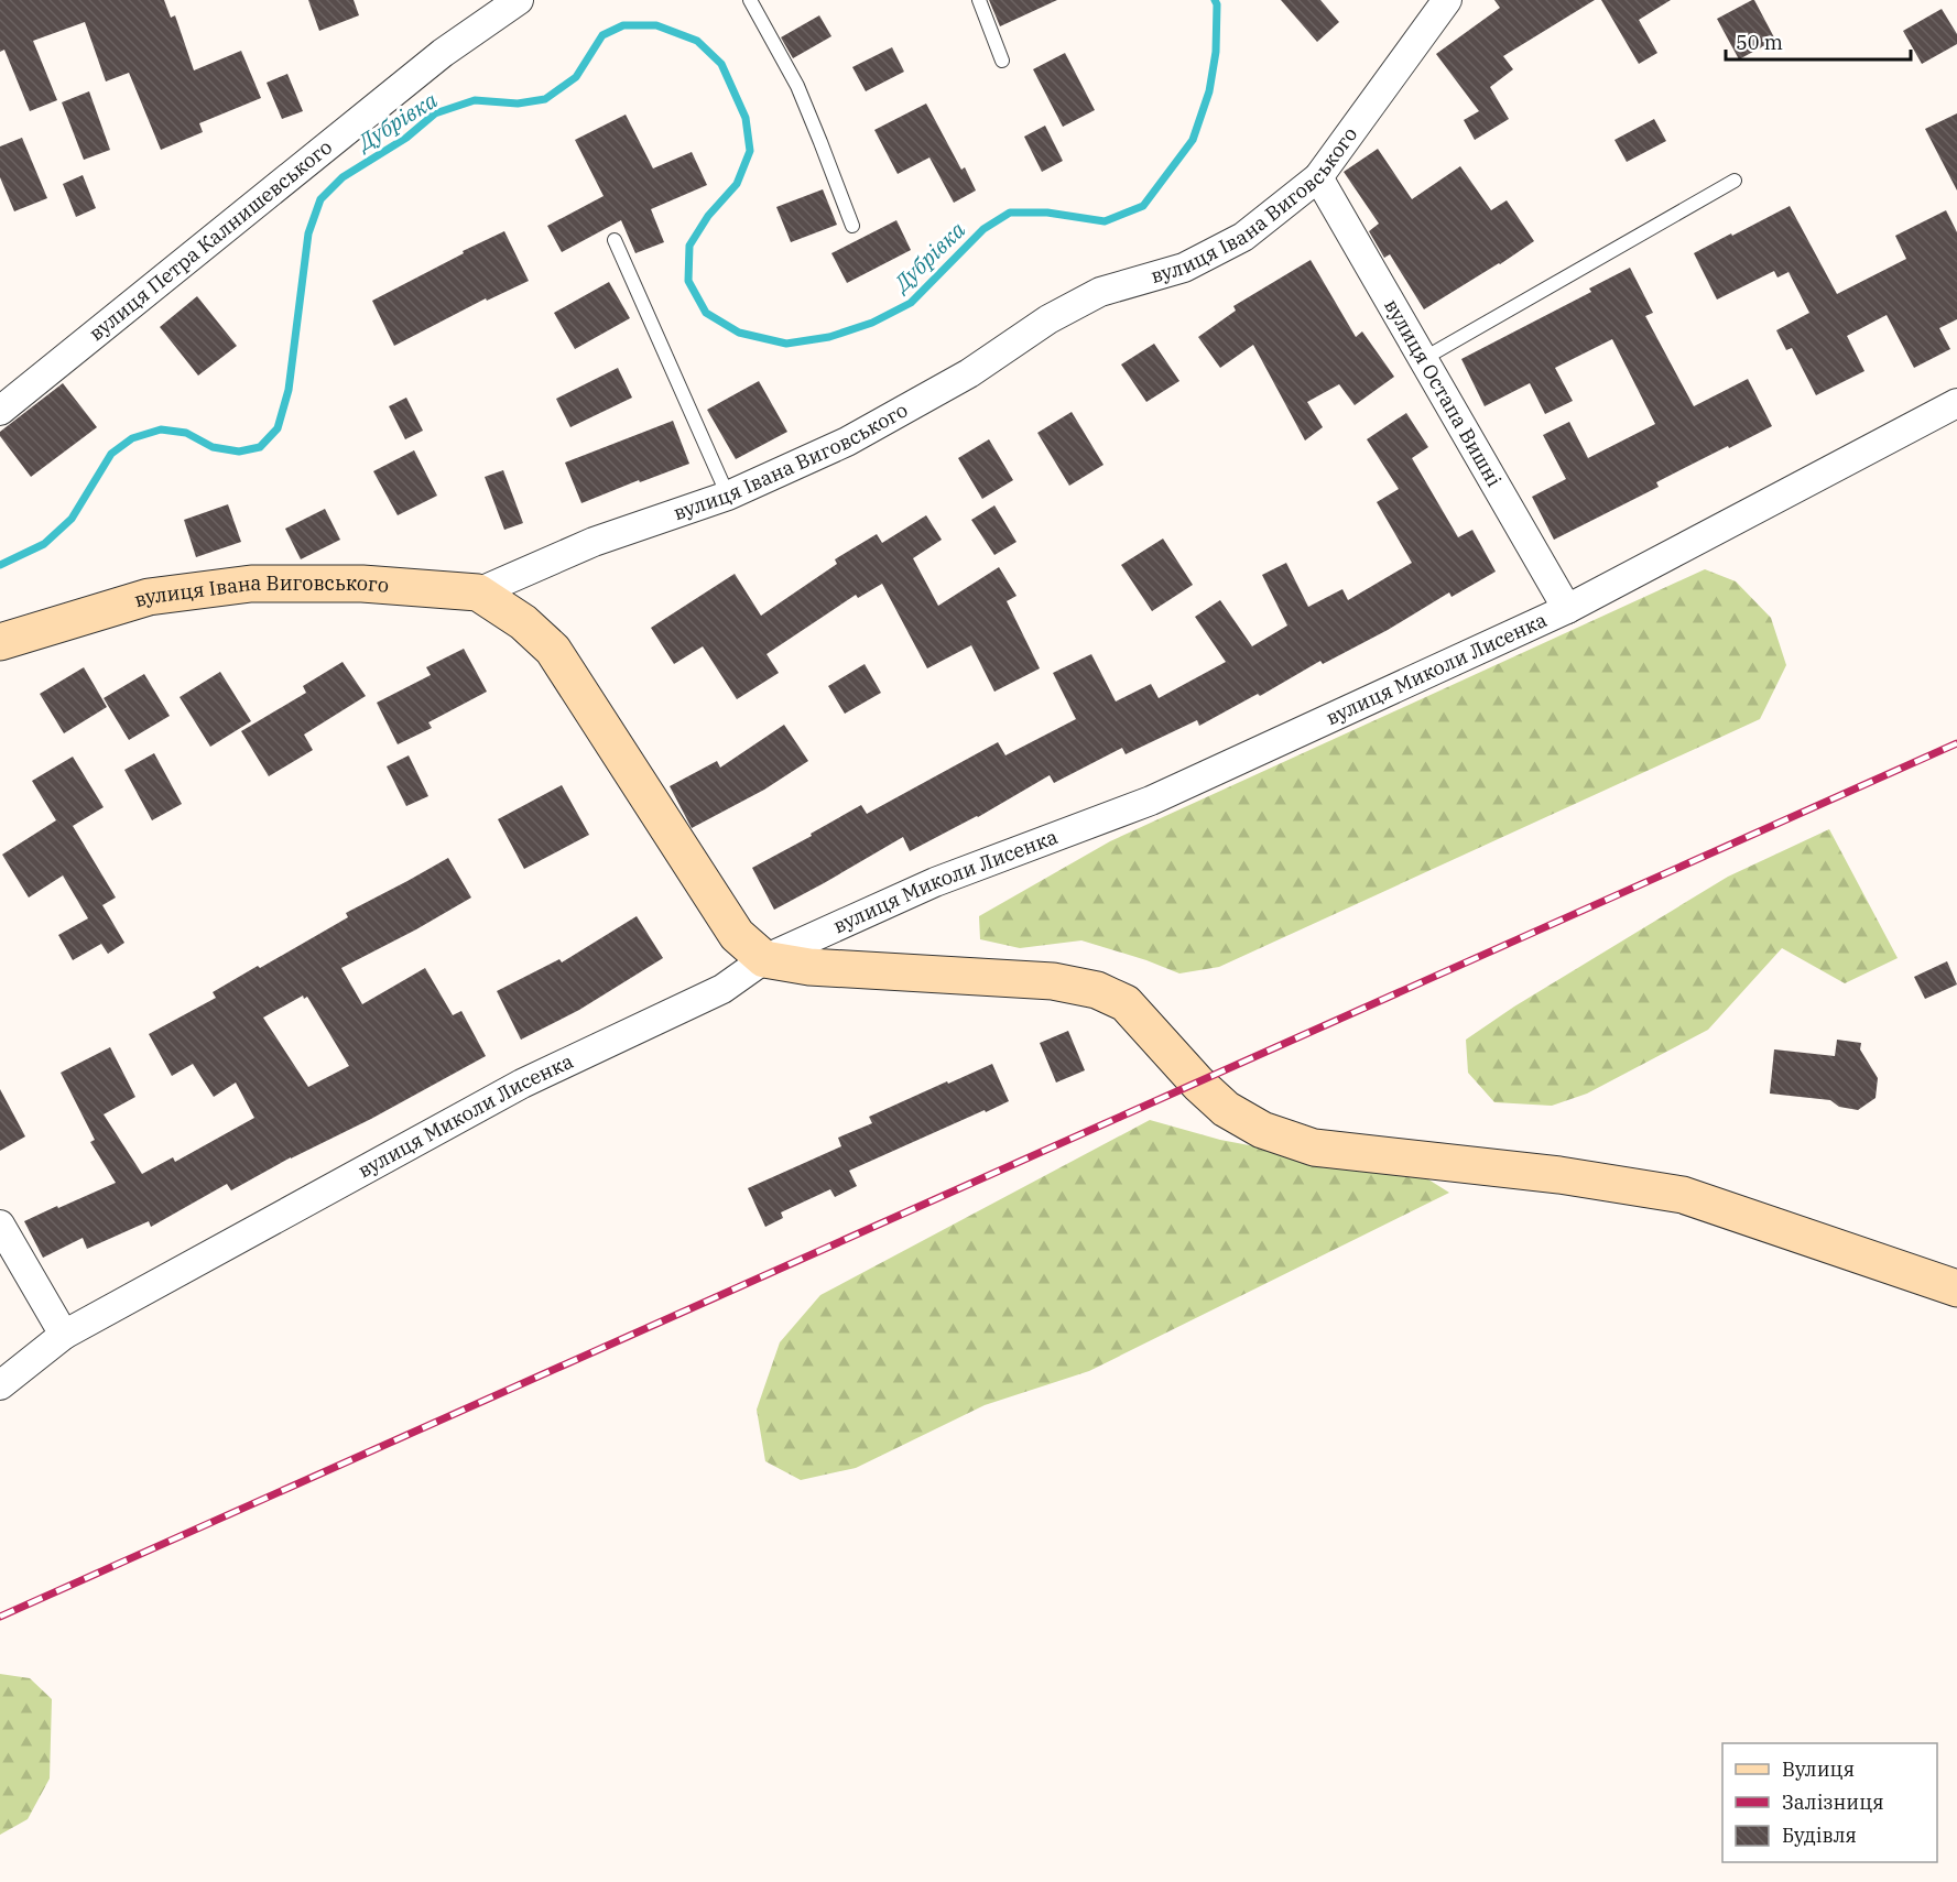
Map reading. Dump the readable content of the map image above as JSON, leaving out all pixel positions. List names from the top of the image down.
{
  "streets": {
    "main road": ["вулиця Івана Виговського"],
    "street": ["вулиця Петра Калнишевського", "вулиця Остапа Вишні", "вулиця Миколи Лисенка"]
  },
  "crossings": [
    ["вулиця Івана Виговського", "вулиця Остапа Вишні"],
    ["вулиця Остапа Вишні", "вулиця Миколи Лисенка"]
  ],
  "water": ["Дубрівка"],
  "legend": ["Вулиця", "Залізниця", "Будівля"],
  "scale_bar": "50 m"
}
